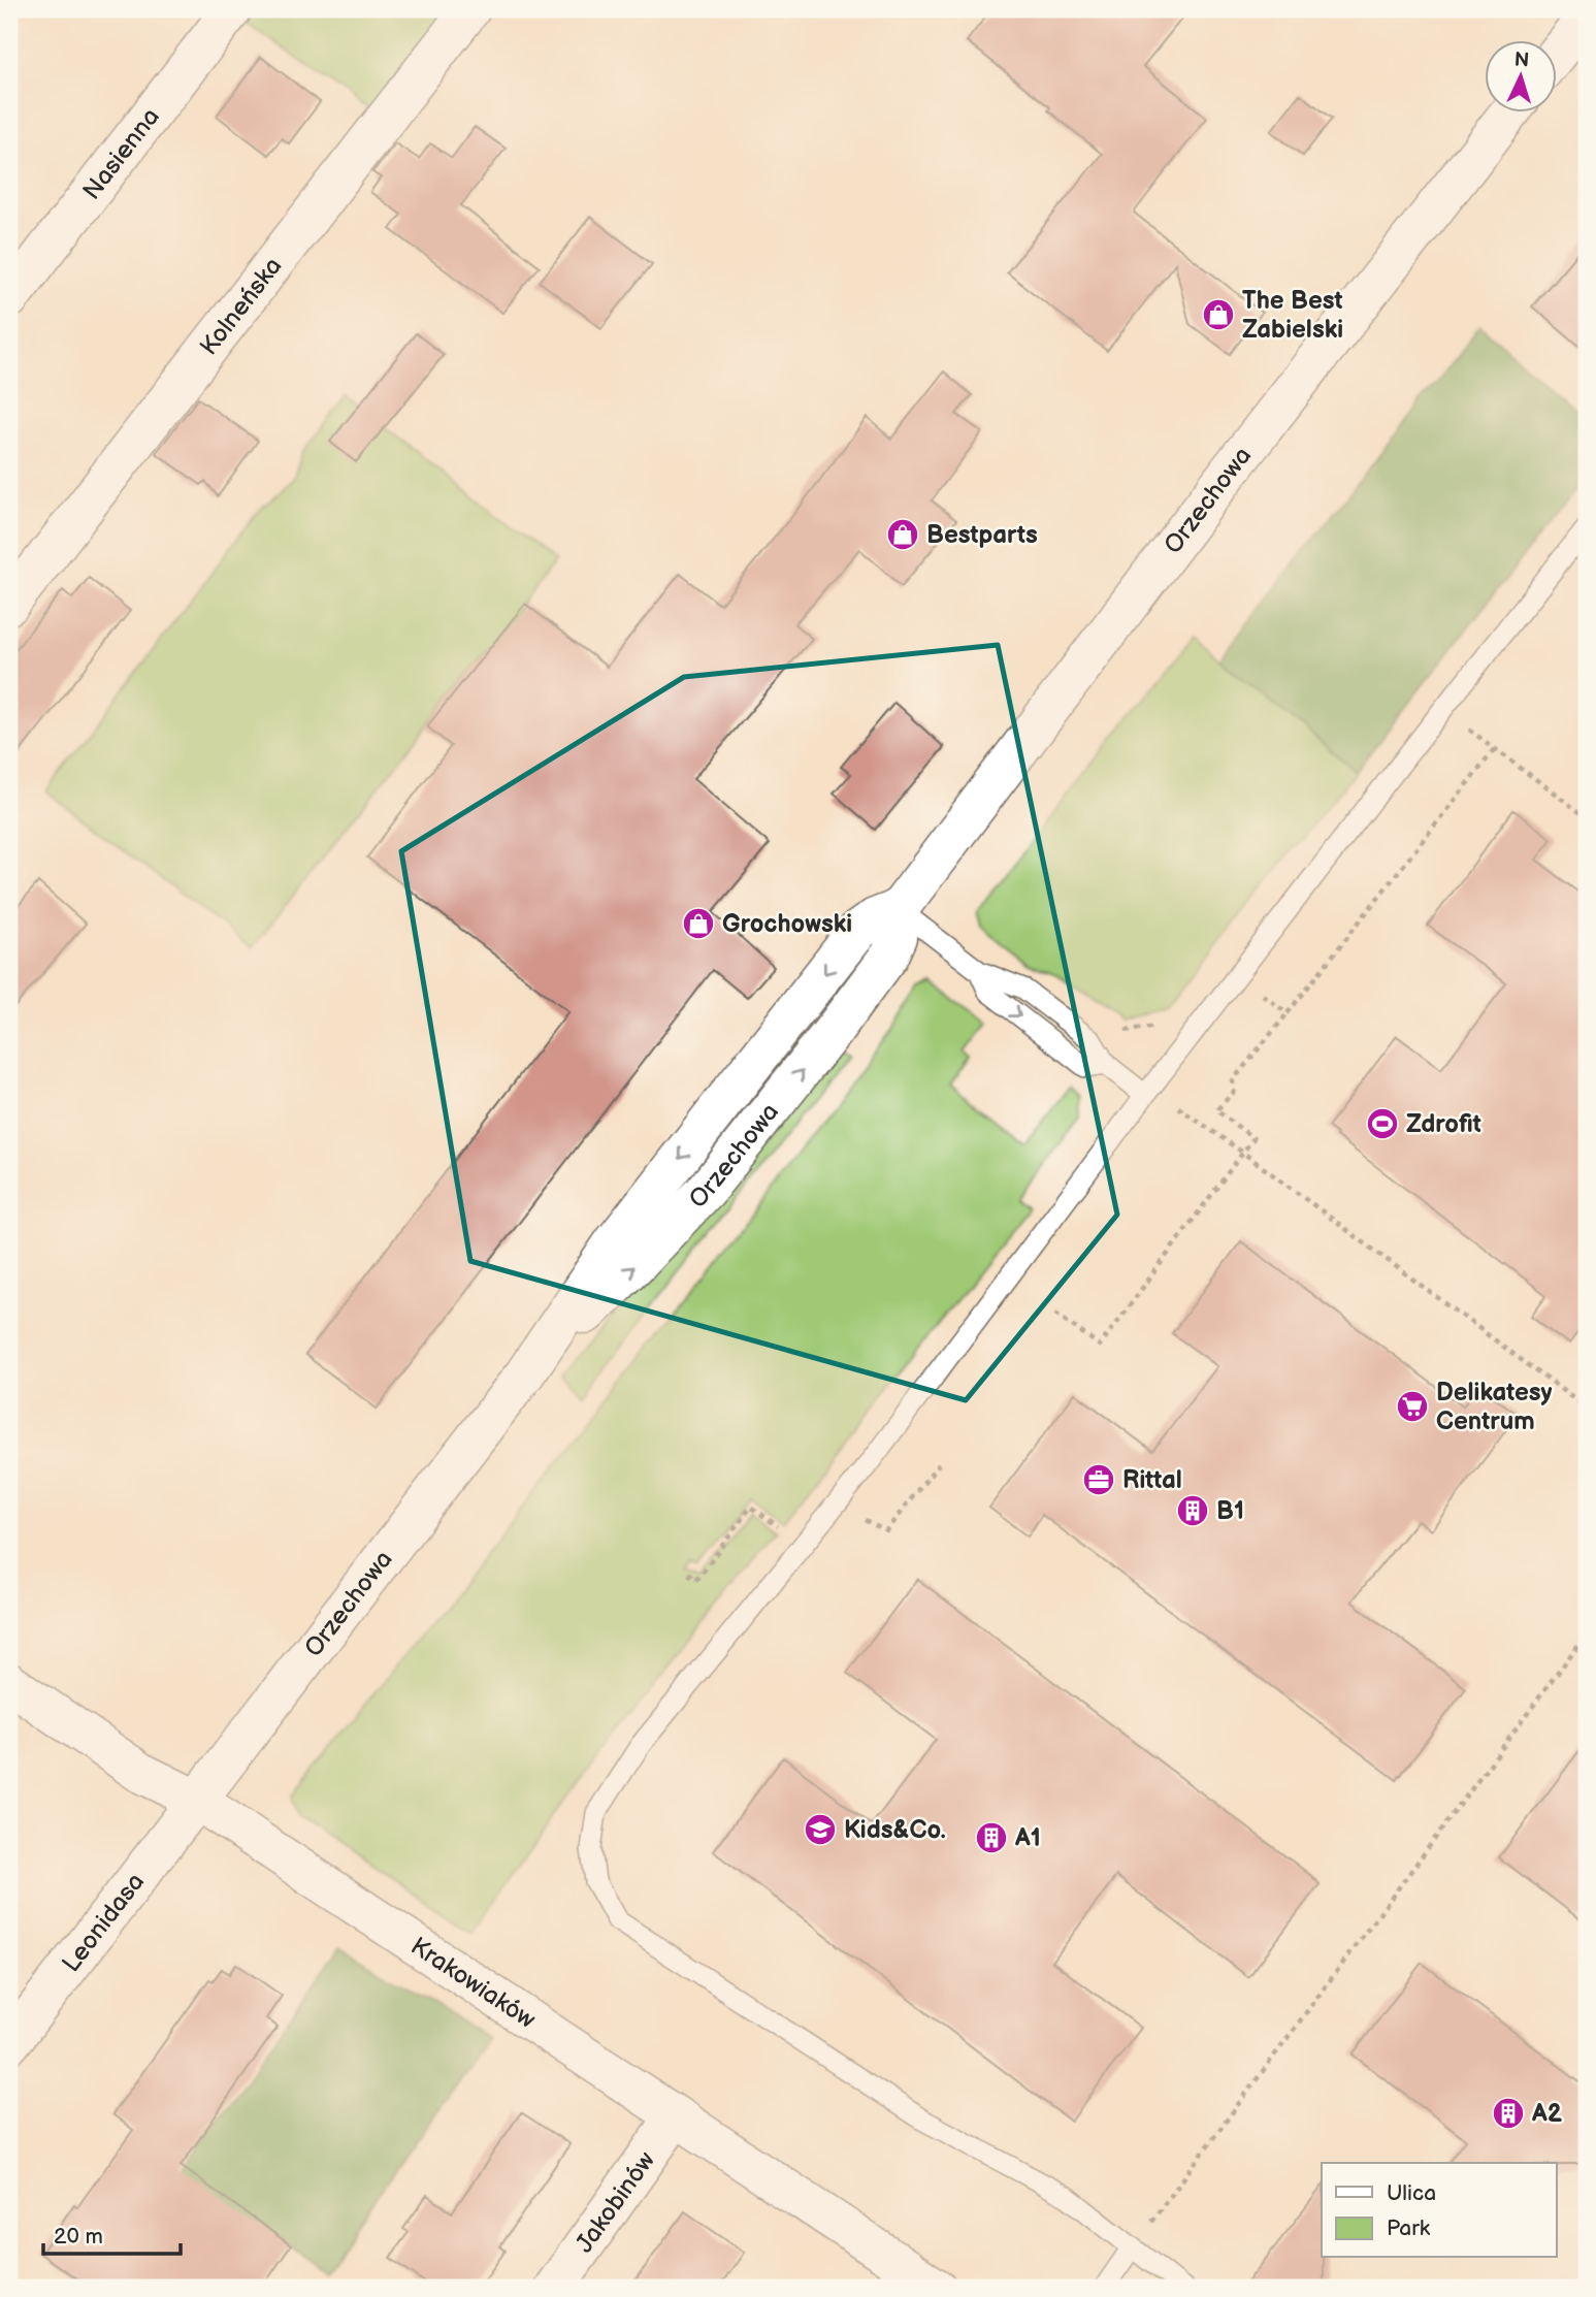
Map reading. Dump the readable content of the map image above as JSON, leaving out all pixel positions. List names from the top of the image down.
{
  "streets": {
    "street": [
      "Nasienna",
      "Kolneńska",
      "Orzechowa",
      "Leonidasa",
      "Krakowiaków",
      "Jakobinów"
    ]
  },
  "crossings": [
    ["Orzechowa", "Leonidasa"],
    ["Orzechowa", "Krakowiaków"],
    ["Leonidasa", "Krakowiaków"],
    ["Krakowiaków", "Jakobinów"]
  ],
  "places": {
    "shop": ["The Best Zabielski", "Bestparts", "Grochowski"],
    "sports": ["Zdrofit"],
    "supermarket": ["Delikatesy Centrum"],
    "office": ["Rittal"],
    "building": ["B1", "A1", "A2"],
    "school or university": ["Kids&Co."]
  },
  "legend": ["Ulica", "Park"],
  "scale_bar": "20 m",
  "north": "top"
}
